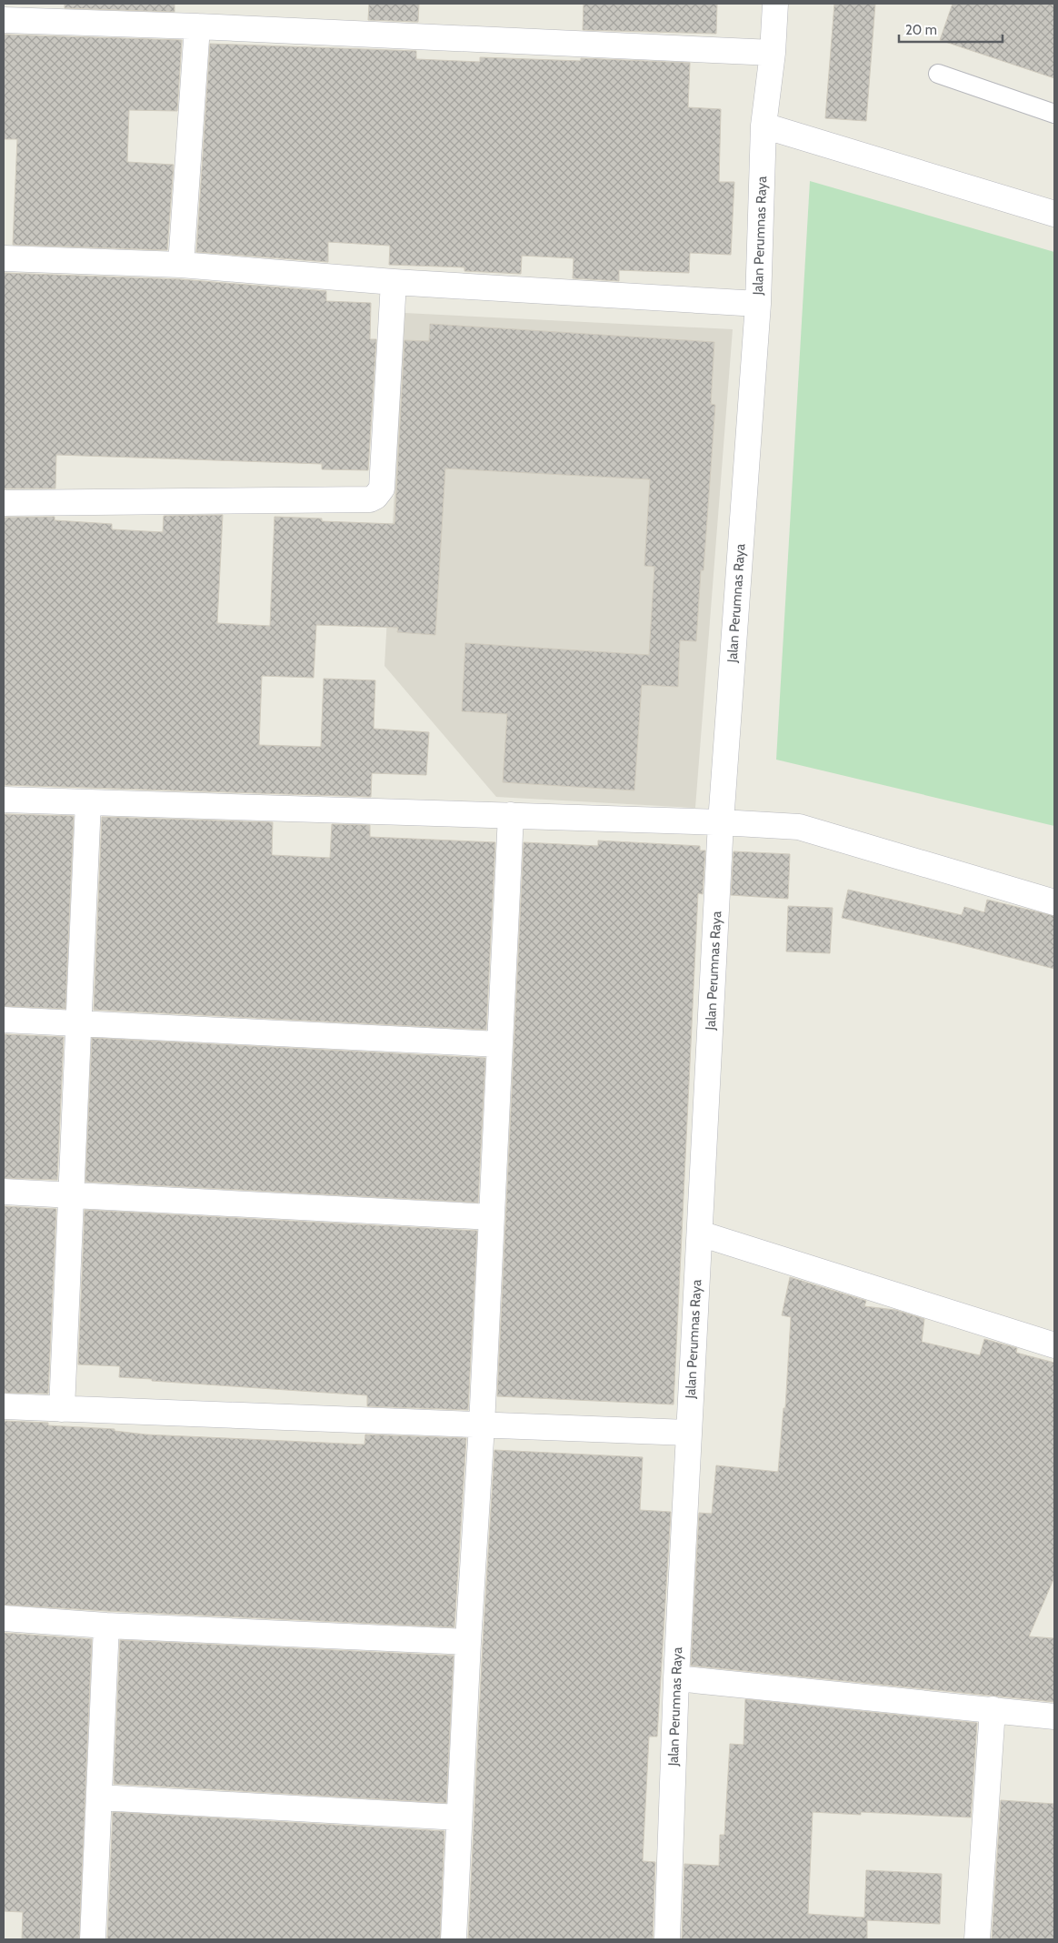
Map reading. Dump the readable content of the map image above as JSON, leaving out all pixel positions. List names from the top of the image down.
{
  "streets": {
    "street": ["Jalan Perumnas Raya"]
  },
  "scale_bar": "20 m"
}
